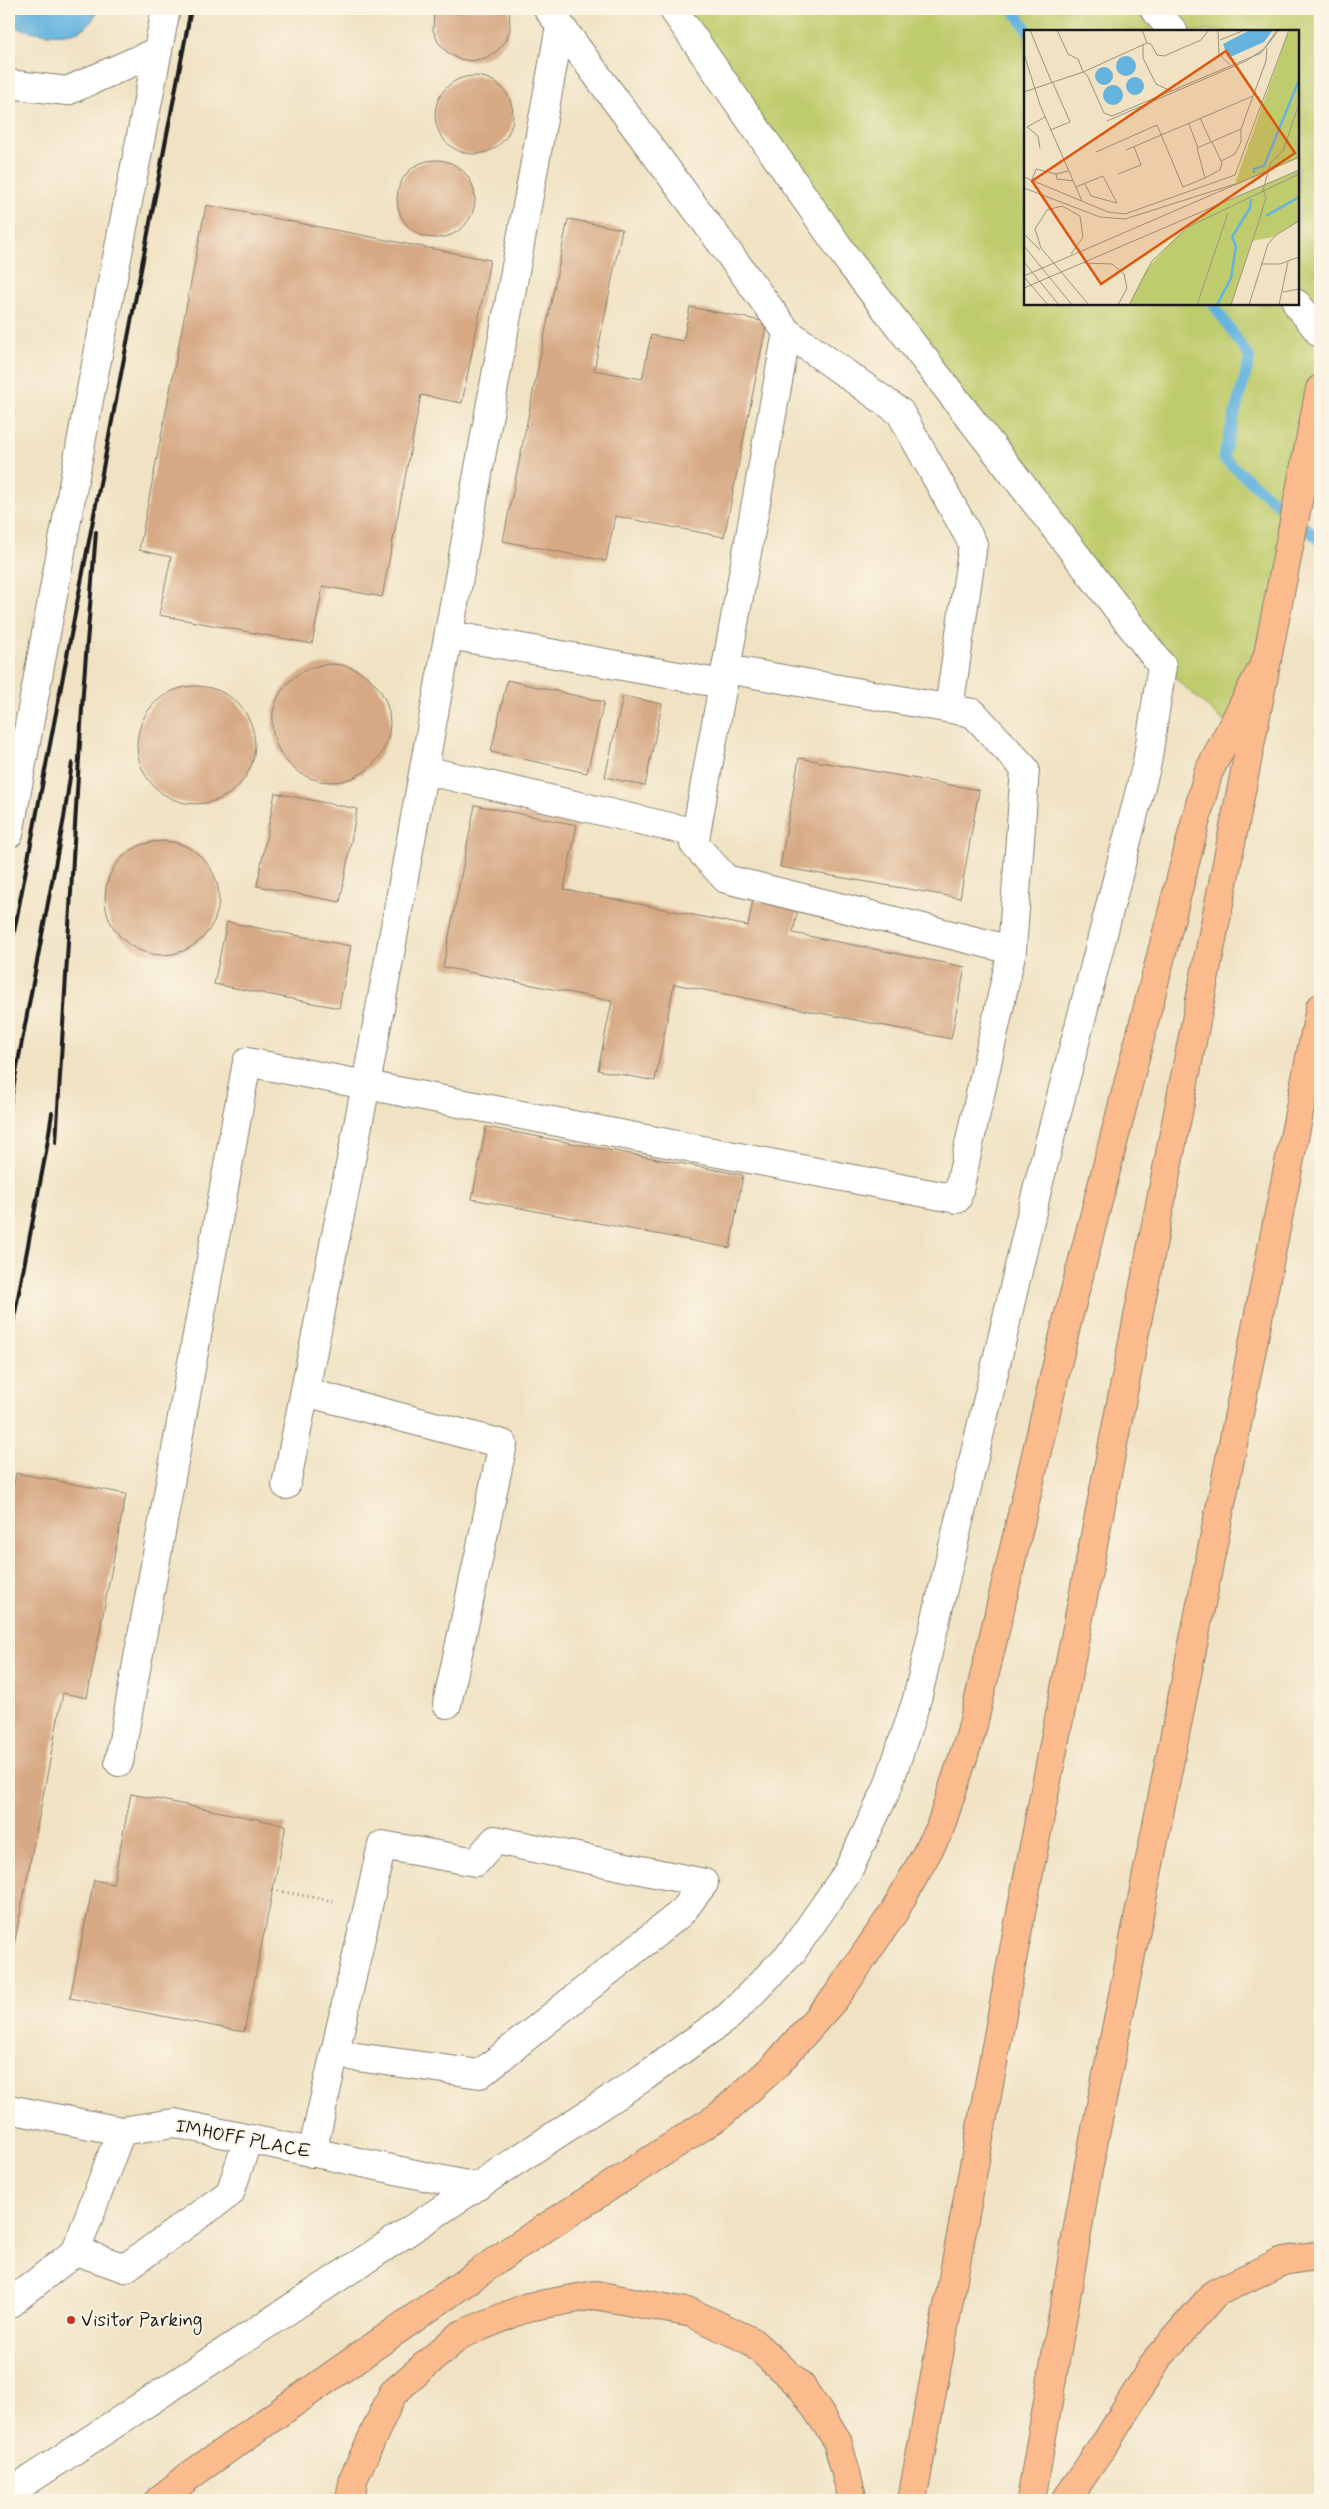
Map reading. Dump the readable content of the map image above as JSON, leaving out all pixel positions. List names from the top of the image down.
{
  "streets": {
    "street": ["IMHOFF PLACE"]
  },
  "places": ["Visitor Parking"]
}
